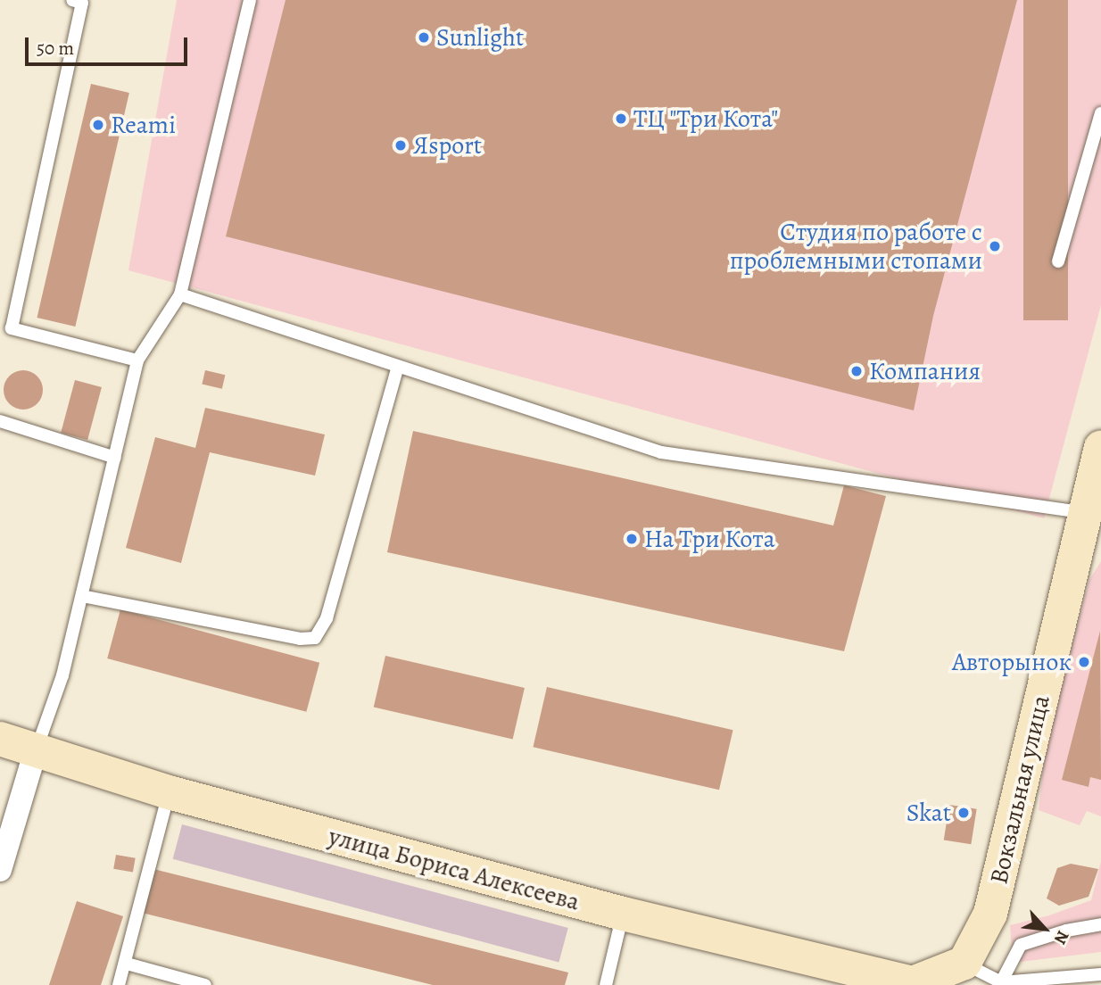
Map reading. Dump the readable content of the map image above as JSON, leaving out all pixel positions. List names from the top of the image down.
{
  "streets": {
    "main road": ["Вокзальная улица", "улица Бориса Алексеева"]
  },
  "places": [
    "Sunlight",
    "ТЦ \"Три Кота\"",
    "Reami",
    "Яsport",
    "Студия по работе с проблемными стопами",
    "Компания",
    "На Три Кота",
    "Авторынок",
    "Skat"
  ],
  "scale_bar": "50 m",
  "north": "bottom right"
}
